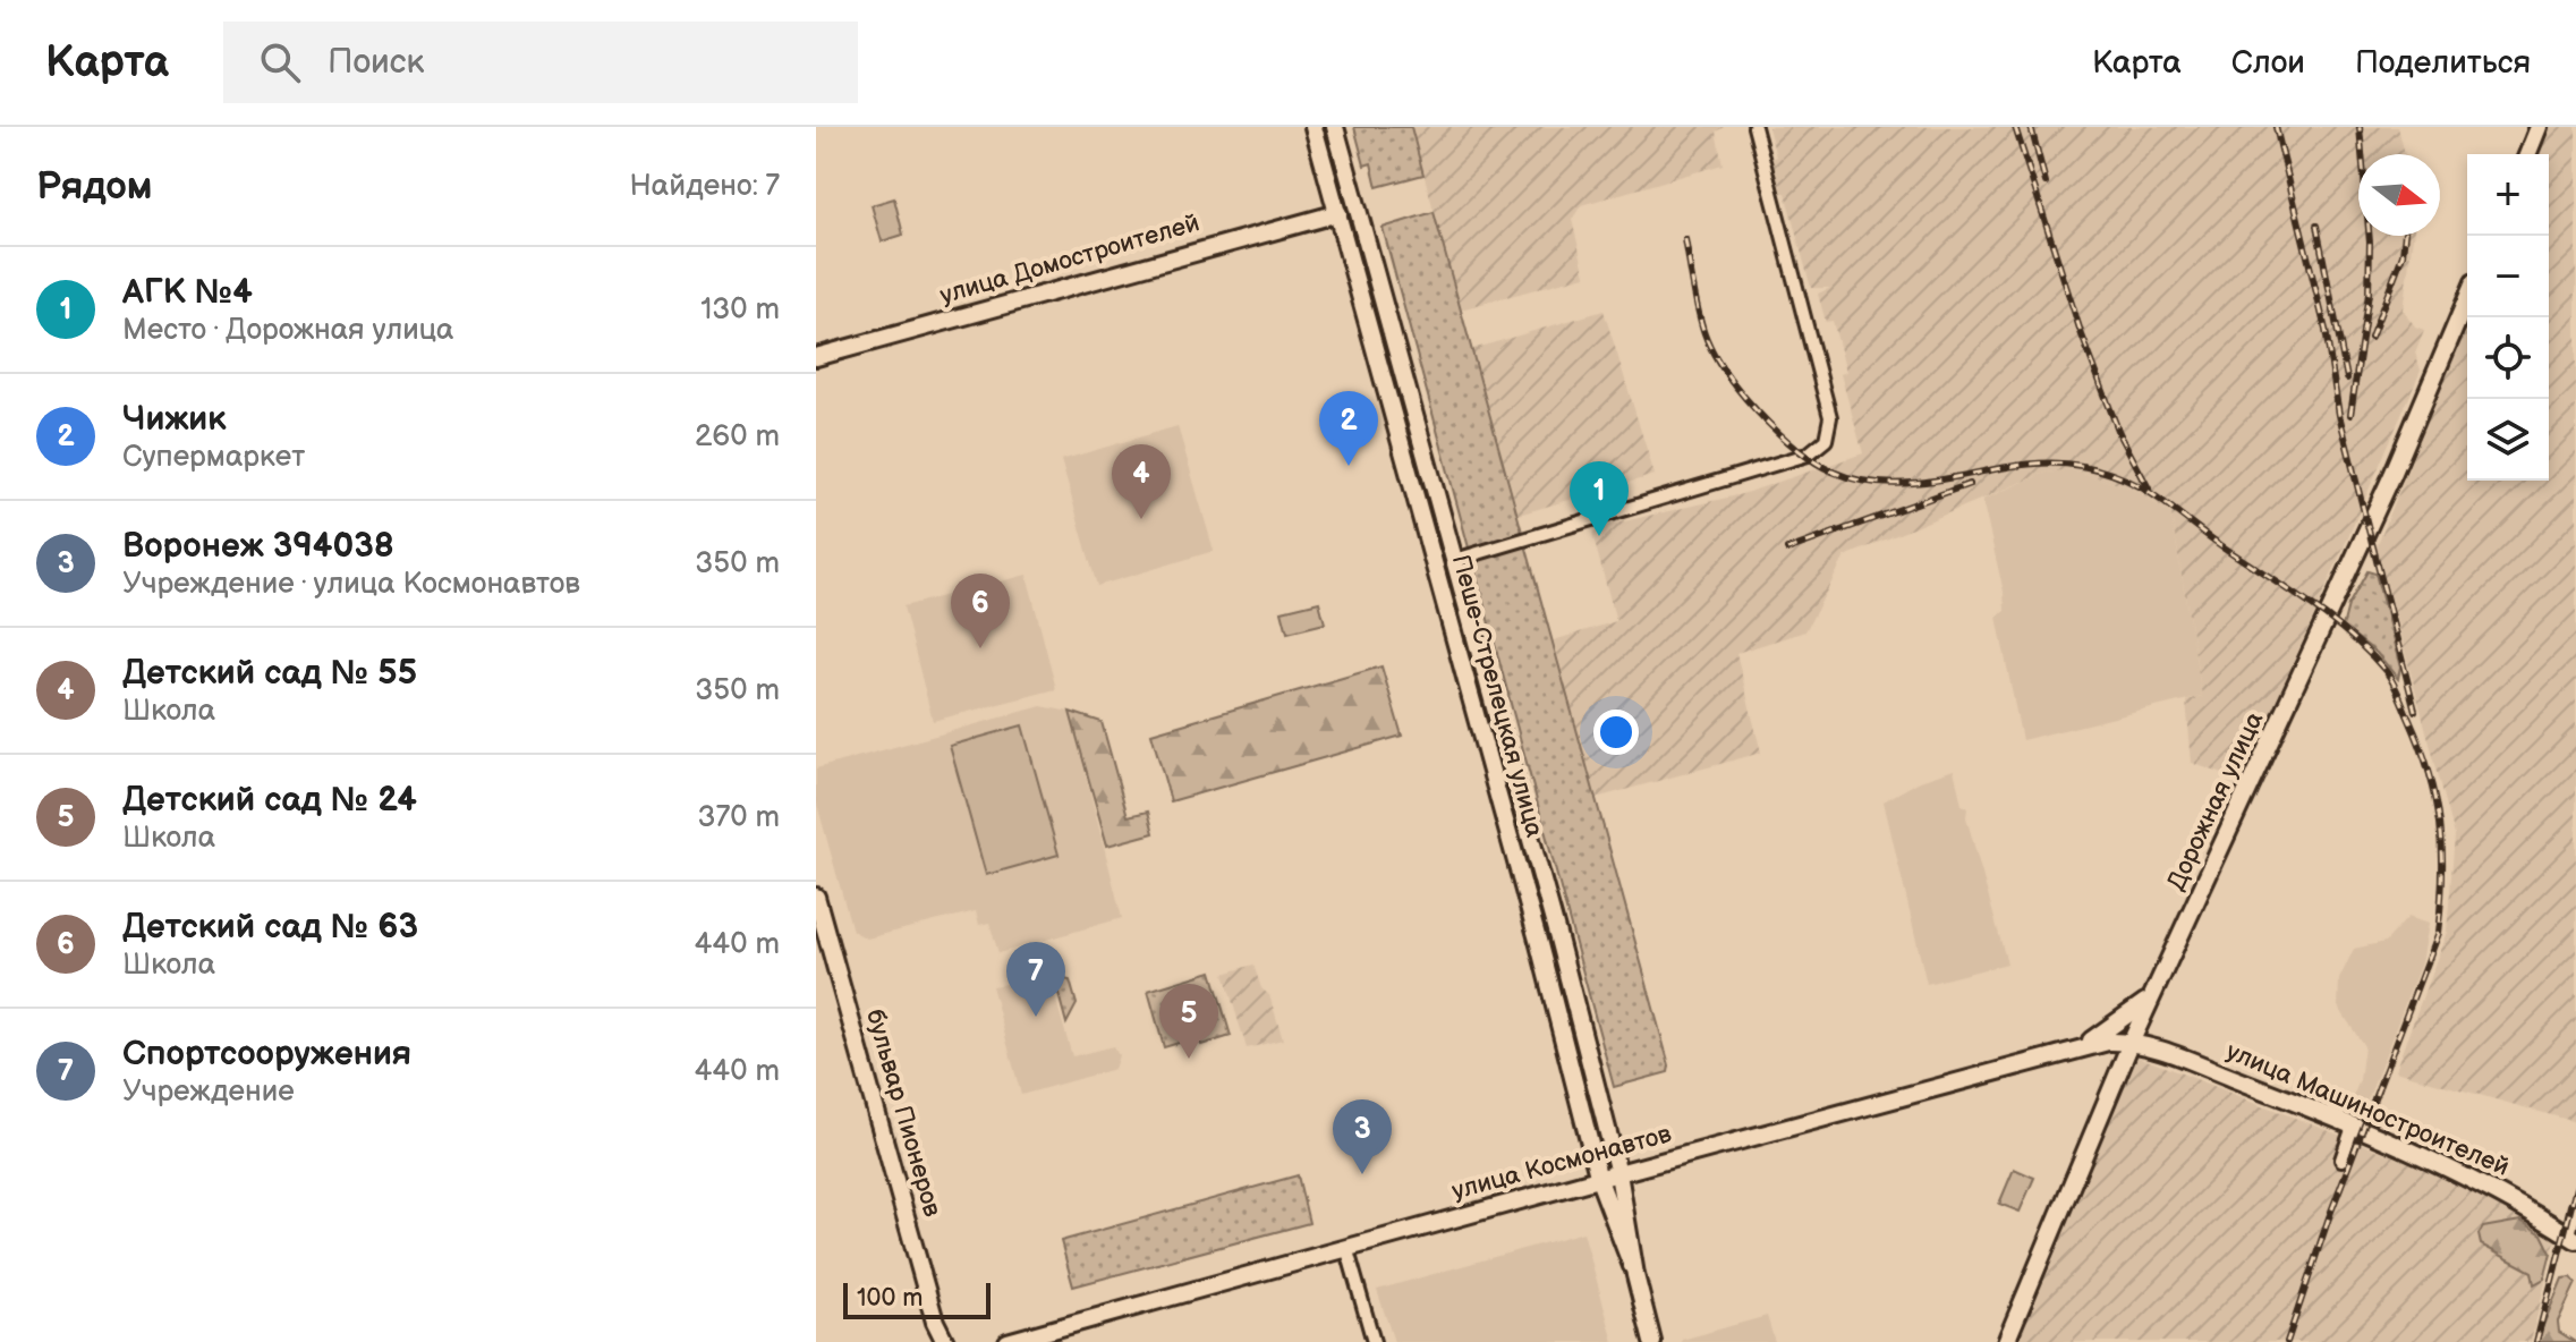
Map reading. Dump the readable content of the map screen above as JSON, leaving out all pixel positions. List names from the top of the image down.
{
  "streets": {
    "street": [
      "улица Домостроителей",
      "Пеше-Стрелецкая улица",
      "Дорожная улица",
      "улица Машиностроителей",
      "бульвар Пионеров",
      "улица Космонавтов"
    ]
  },
  "crossings": [
    ["улица Домостроителей", "Пеше-Стрелецкая улица"],
    ["Пеше-Стрелецкая улица", "улица Космонавтов"],
    ["Дорожная улица", "улица Машиностроителей"],
    ["Дорожная улица", "улица Космонавтов"],
    ["улица Машиностроителей", "улица Космонавтов"]
  ],
  "scale_bar": "100 m",
  "north": "right",
  "page": {
    "header": "Карта",
    "search": "Поиск",
    "nav": ["Карта", "Слои", "Поделиться"],
    "heading": ["Рядом", "Найдено: 7"],
    "map_buttons": ["+", "−"],
    "list": [
      {
        "mark": "1",
        "name": "АГК №4",
        "note": "Место · Дорожная улица",
        "value": "130 m"
      },
      {
        "mark": "2",
        "name": "Чижик",
        "note": "Супермаркет",
        "value": "260 m"
      },
      {
        "mark": "3",
        "name": "Воронеж 394038",
        "note": "Учреждение · улица Космонавтов",
        "value": "350 m"
      },
      {
        "mark": "4",
        "name": "Детский сад № 55",
        "note": "Школа",
        "value": "350 m"
      },
      {
        "mark": "5",
        "name": "Детский сад № 24",
        "note": "Школа",
        "value": "370 m"
      },
      {
        "mark": "6",
        "name": "Детский сад № 63",
        "note": "Школа",
        "value": "440 m"
      },
      {
        "mark": "7",
        "name": "Спортсооружения",
        "note": "Учреждение",
        "value": "440 m"
      }
    ],
    "pins": [
      "2",
      "4",
      "1",
      "6",
      "7",
      "5",
      "3"
    ],
    "scale": "100 m"
  }
}
